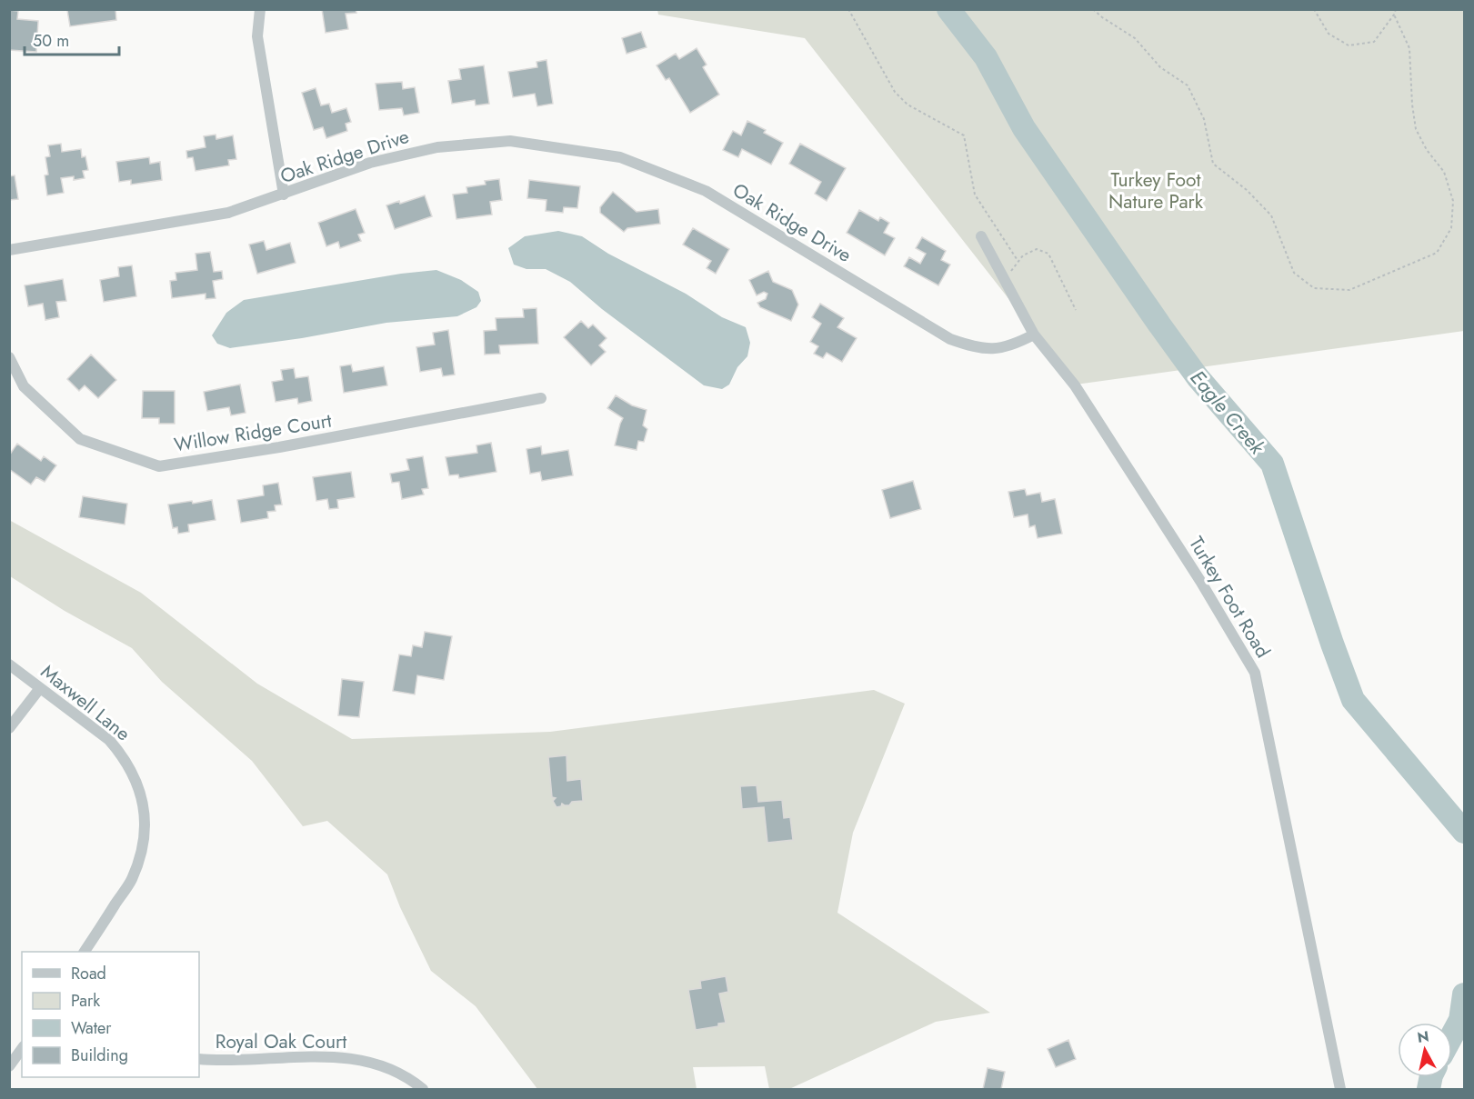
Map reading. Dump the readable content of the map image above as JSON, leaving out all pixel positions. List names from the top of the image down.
{
  "streets": {
    "street": [
      "Oak Ridge Drive",
      "Willow Ridge Court",
      "Turkey Foot Road",
      "Maxwell Lane",
      "Royal Oak Court"
    ]
  },
  "crossings": [
    ["Oak Ridge Drive", "Turkey Foot Road"]
  ],
  "water": ["Eagle Creek"],
  "parks": ["Turkey Foot Nature Park"],
  "legend": [
    "Road",
    "Park",
    "Water",
    "Building"
  ],
  "scale_bar": "50 m",
  "north": "top"
}
